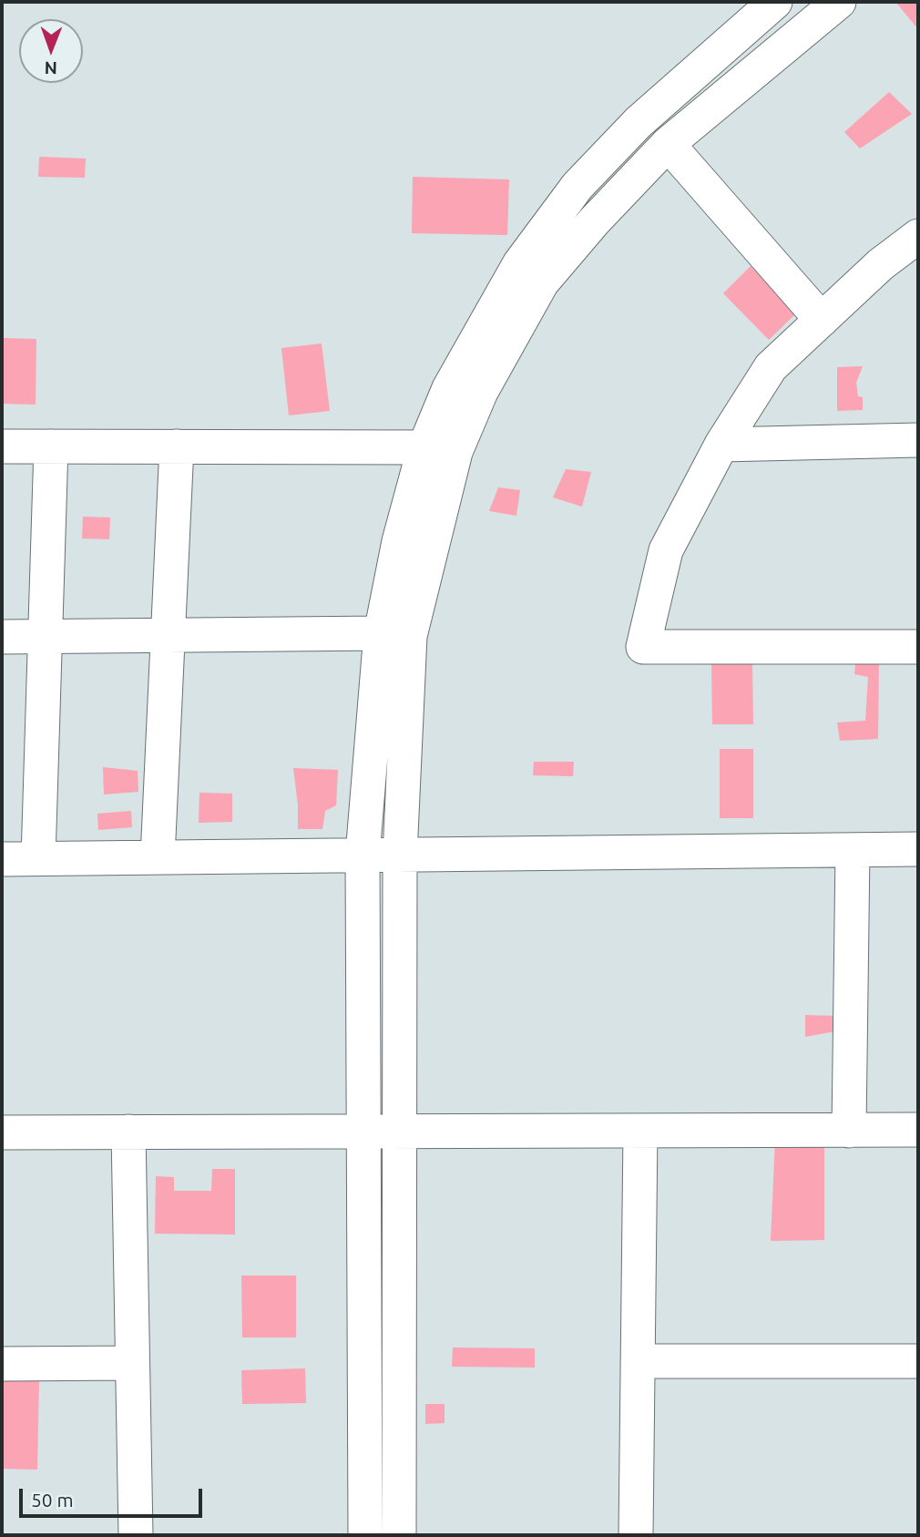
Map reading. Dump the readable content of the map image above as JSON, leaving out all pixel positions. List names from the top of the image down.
{
  "scale_bar": "50 m",
  "north": "bottom"
}
